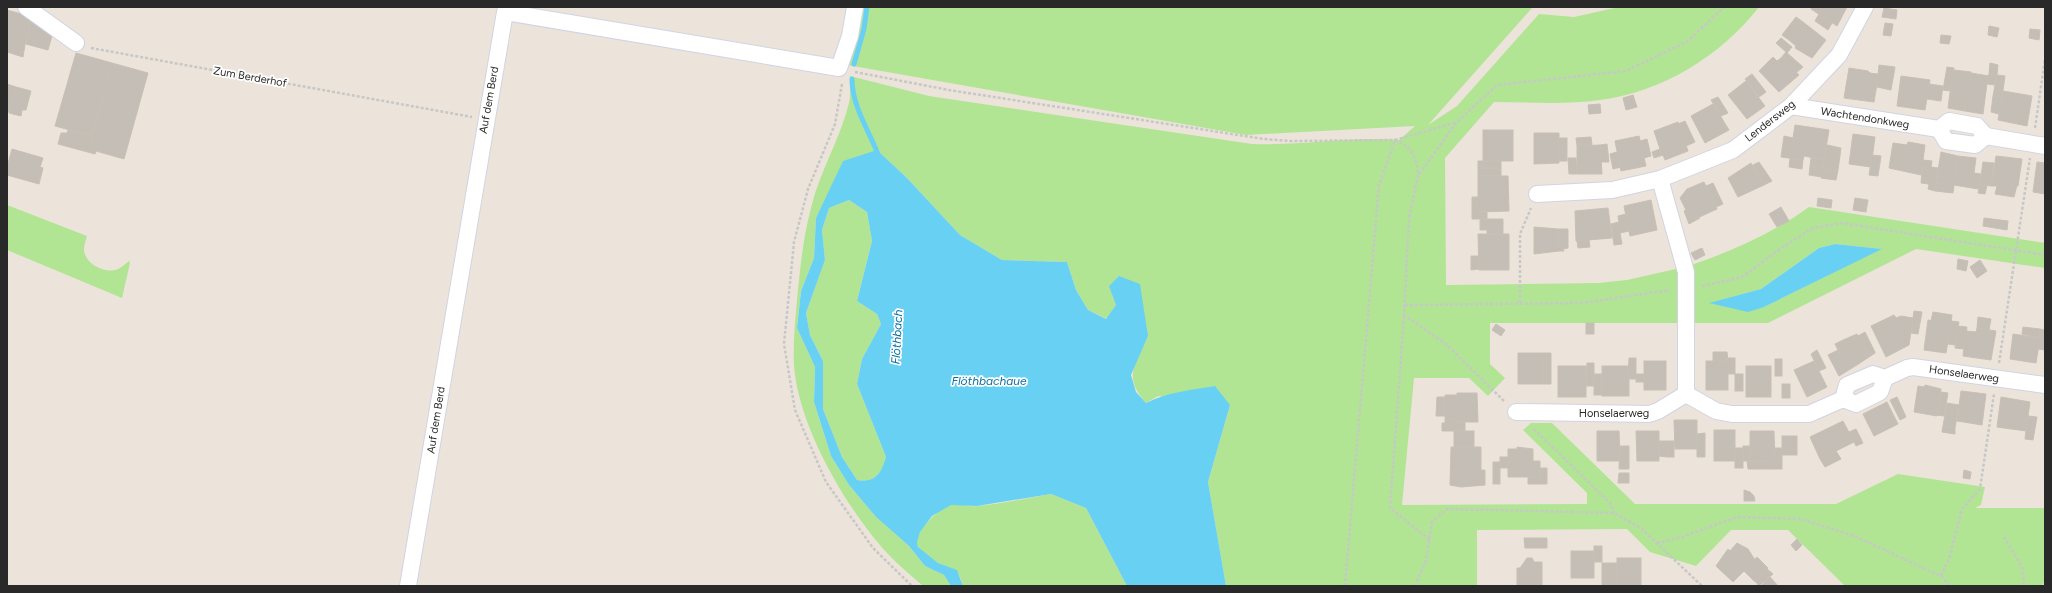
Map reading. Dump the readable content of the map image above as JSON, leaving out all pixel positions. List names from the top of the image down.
{
  "streets": {
    "street": [
      "Auf dem Berd",
      "Wachtendonkweg",
      "Lendersweg",
      "Honselaerweg"
    ],
    "path": ["Zum Berderhof"]
  },
  "crossings": [
    ["Zum Berderhof", "Auf dem Berd"],
    ["Wachtendonkweg", "Lendersweg"]
  ],
  "water": ["Flöthbach", "Flöthbachaue"]
}
